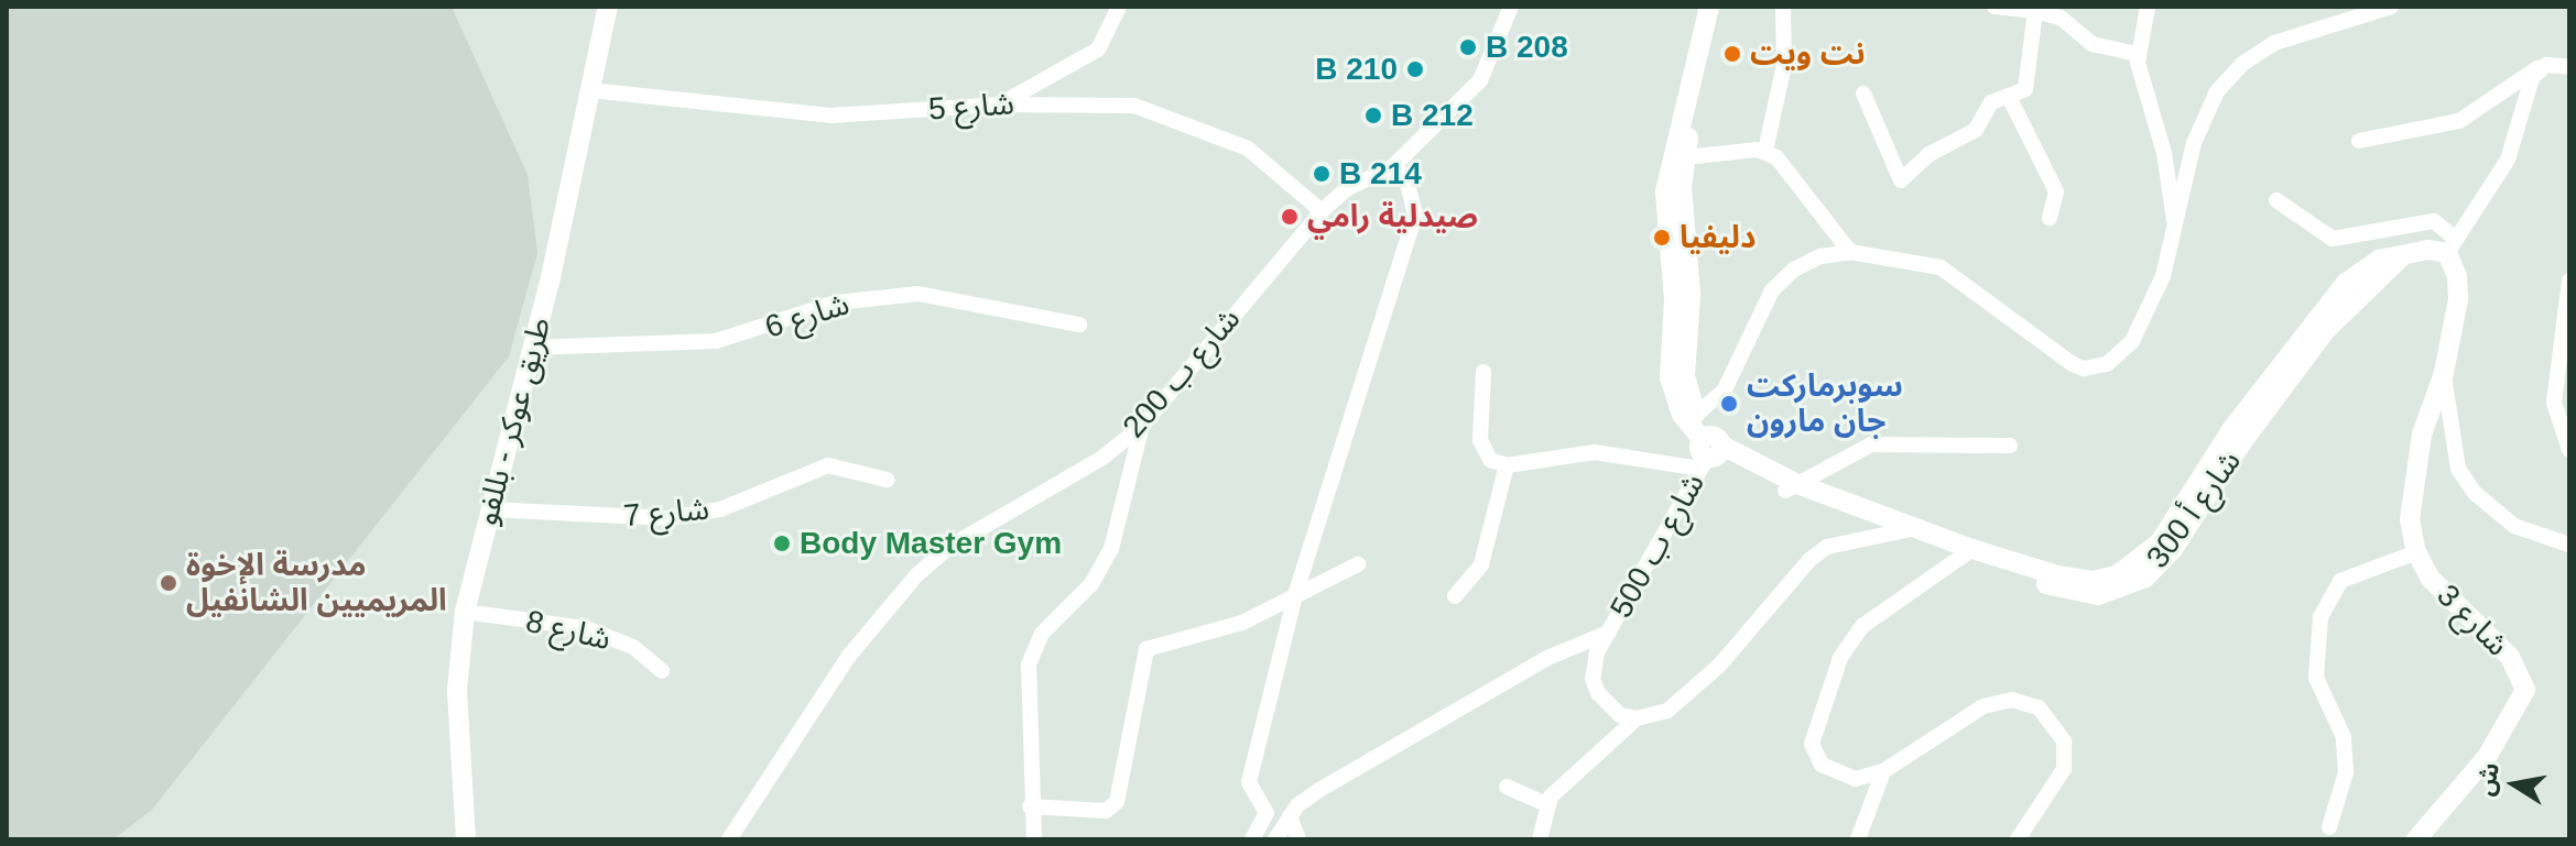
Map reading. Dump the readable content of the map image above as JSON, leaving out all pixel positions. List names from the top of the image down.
{
  "streets": {
    "street": [
      "شارع 5",
      "شارع 6",
      "شارع ب 200",
      "طريق عوكر - بللفو",
      "شارع أ 300",
      "شارع 7",
      "شارع ب 500",
      "شارع 3",
      "شارع 8"
    ]
  },
  "crossings": [
    ["شارع 5", "شارع ب 200"],
    ["شارع 5", "طريق عوكر - بللفو"],
    ["شارع 6", "طريق عوكر - بللفو"],
    ["طريق عوكر - بللفو", "شارع 7"],
    ["طريق عوكر - بللفو", "شارع 8"],
    ["شارع أ 300", "شارع ب 500"]
  ],
  "places": [
    "B 208",
    "نت ويت",
    "B 210",
    "B 212",
    "B 214",
    "صيدلية رامي",
    "دليفيا",
    "سوبرماركت جان مارون",
    "Body Master Gym",
    "مدرسة الإخوة المريميين الشانفيل"
  ],
  "north": "left"
}
